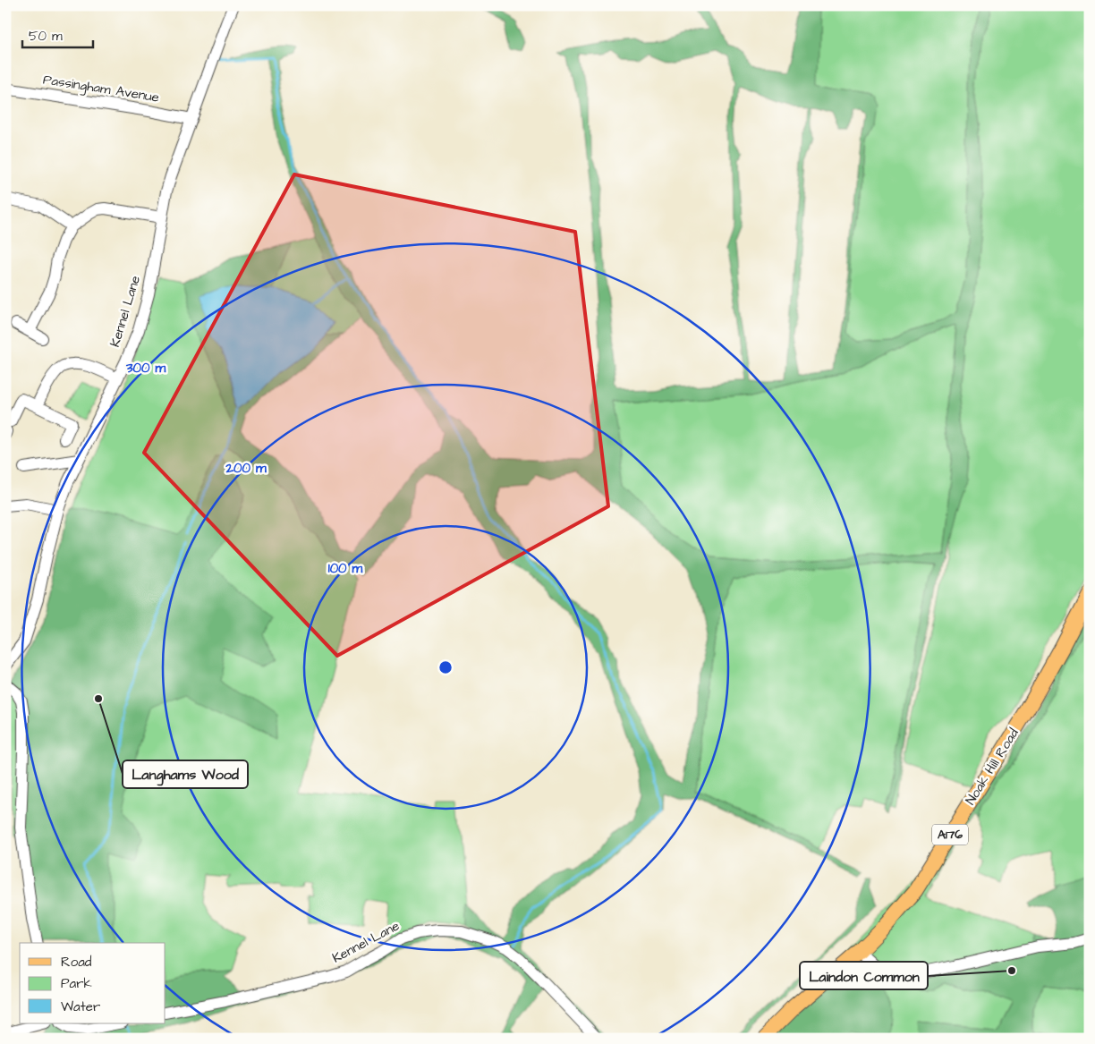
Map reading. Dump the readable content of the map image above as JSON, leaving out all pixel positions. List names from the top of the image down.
{
  "streets": {
    "main road": ["Noak Hill Road", "A176"],
    "street": ["Passingham Avenue", "Kennel Lane"]
  },
  "crossings": [
    ["Passingham Avenue", "Kennel Lane"]
  ],
  "places": ["Langhams Wood", "Laindon Common"],
  "legend": ["Road", "Park", "Water"],
  "scale_bar": "50 m",
  "rings": ["300 m", "200 m", "100 m"]
}
